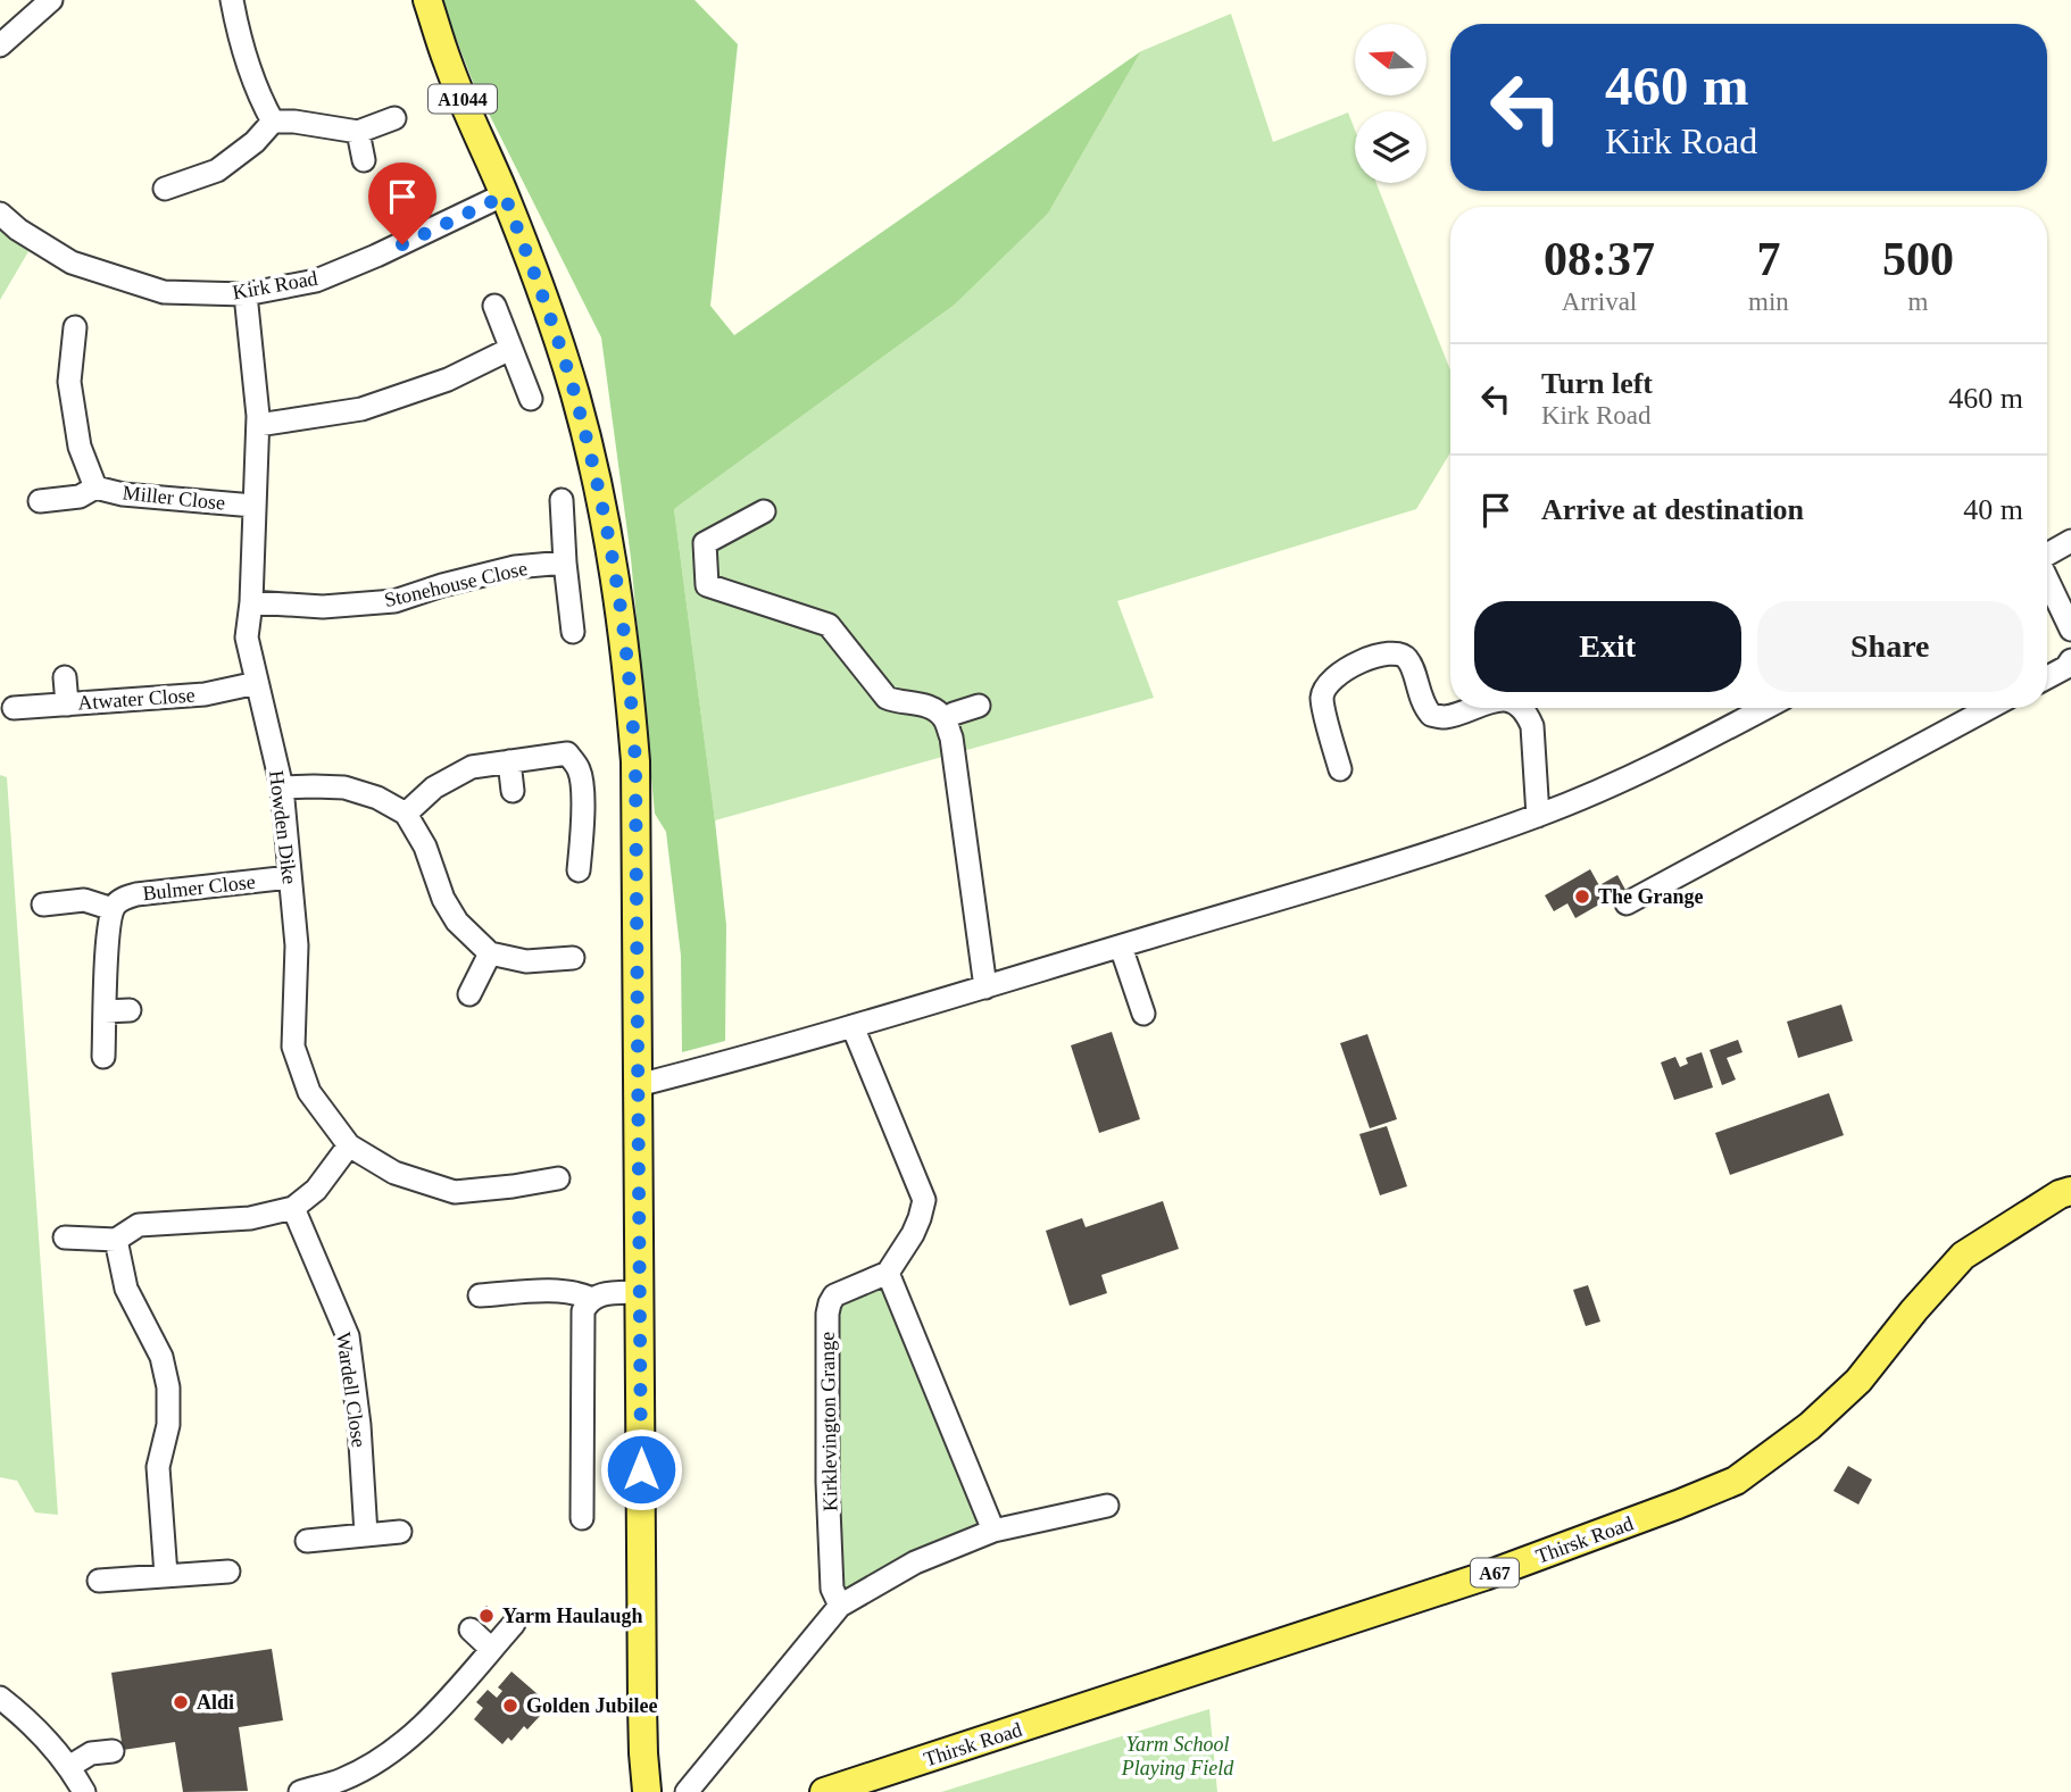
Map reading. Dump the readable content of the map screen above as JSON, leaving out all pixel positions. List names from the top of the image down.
{
  "streets": {
    "main road": ["A1044", "Thirsk Road", "A67"],
    "street": [
      "Kirk Road",
      "Miller Close",
      "Stonehouse Close",
      "Atwater Close",
      "Howden Dike",
      "Bulmer Close",
      "Wardell Close",
      "Kirklevington Grange"
    ]
  },
  "crossings": [
    ["A1044", "Kirk Road"],
    ["Kirk Road", "Howden Dike"],
    ["Miller Close", "Howden Dike"],
    ["Stonehouse Close", "Howden Dike"],
    ["Atwater Close", "Howden Dike"],
    ["Howden Dike", "Bulmer Close"]
  ],
  "parks": ["Yarm School Playing Field"],
  "places": [
    "The Grange",
    "Yarm Haulaugh",
    "Aldi",
    "Golden Jubilee"
  ],
  "north": "left",
  "page": {
    "turn": ["460 m", "Kirk Road"],
    "eta": [
      "08:37",
      "Arrival",
      "7",
      "min",
      "500",
      "m"
    ],
    "list": [
      {
        "name": "Turn left",
        "note": "Kirk Road",
        "value": "460 m"
      },
      {
        "name": "Arrive at destination",
        "value": "40 m"
      }
    ],
    "buttons": ["Exit", "Share"]
  }
}
